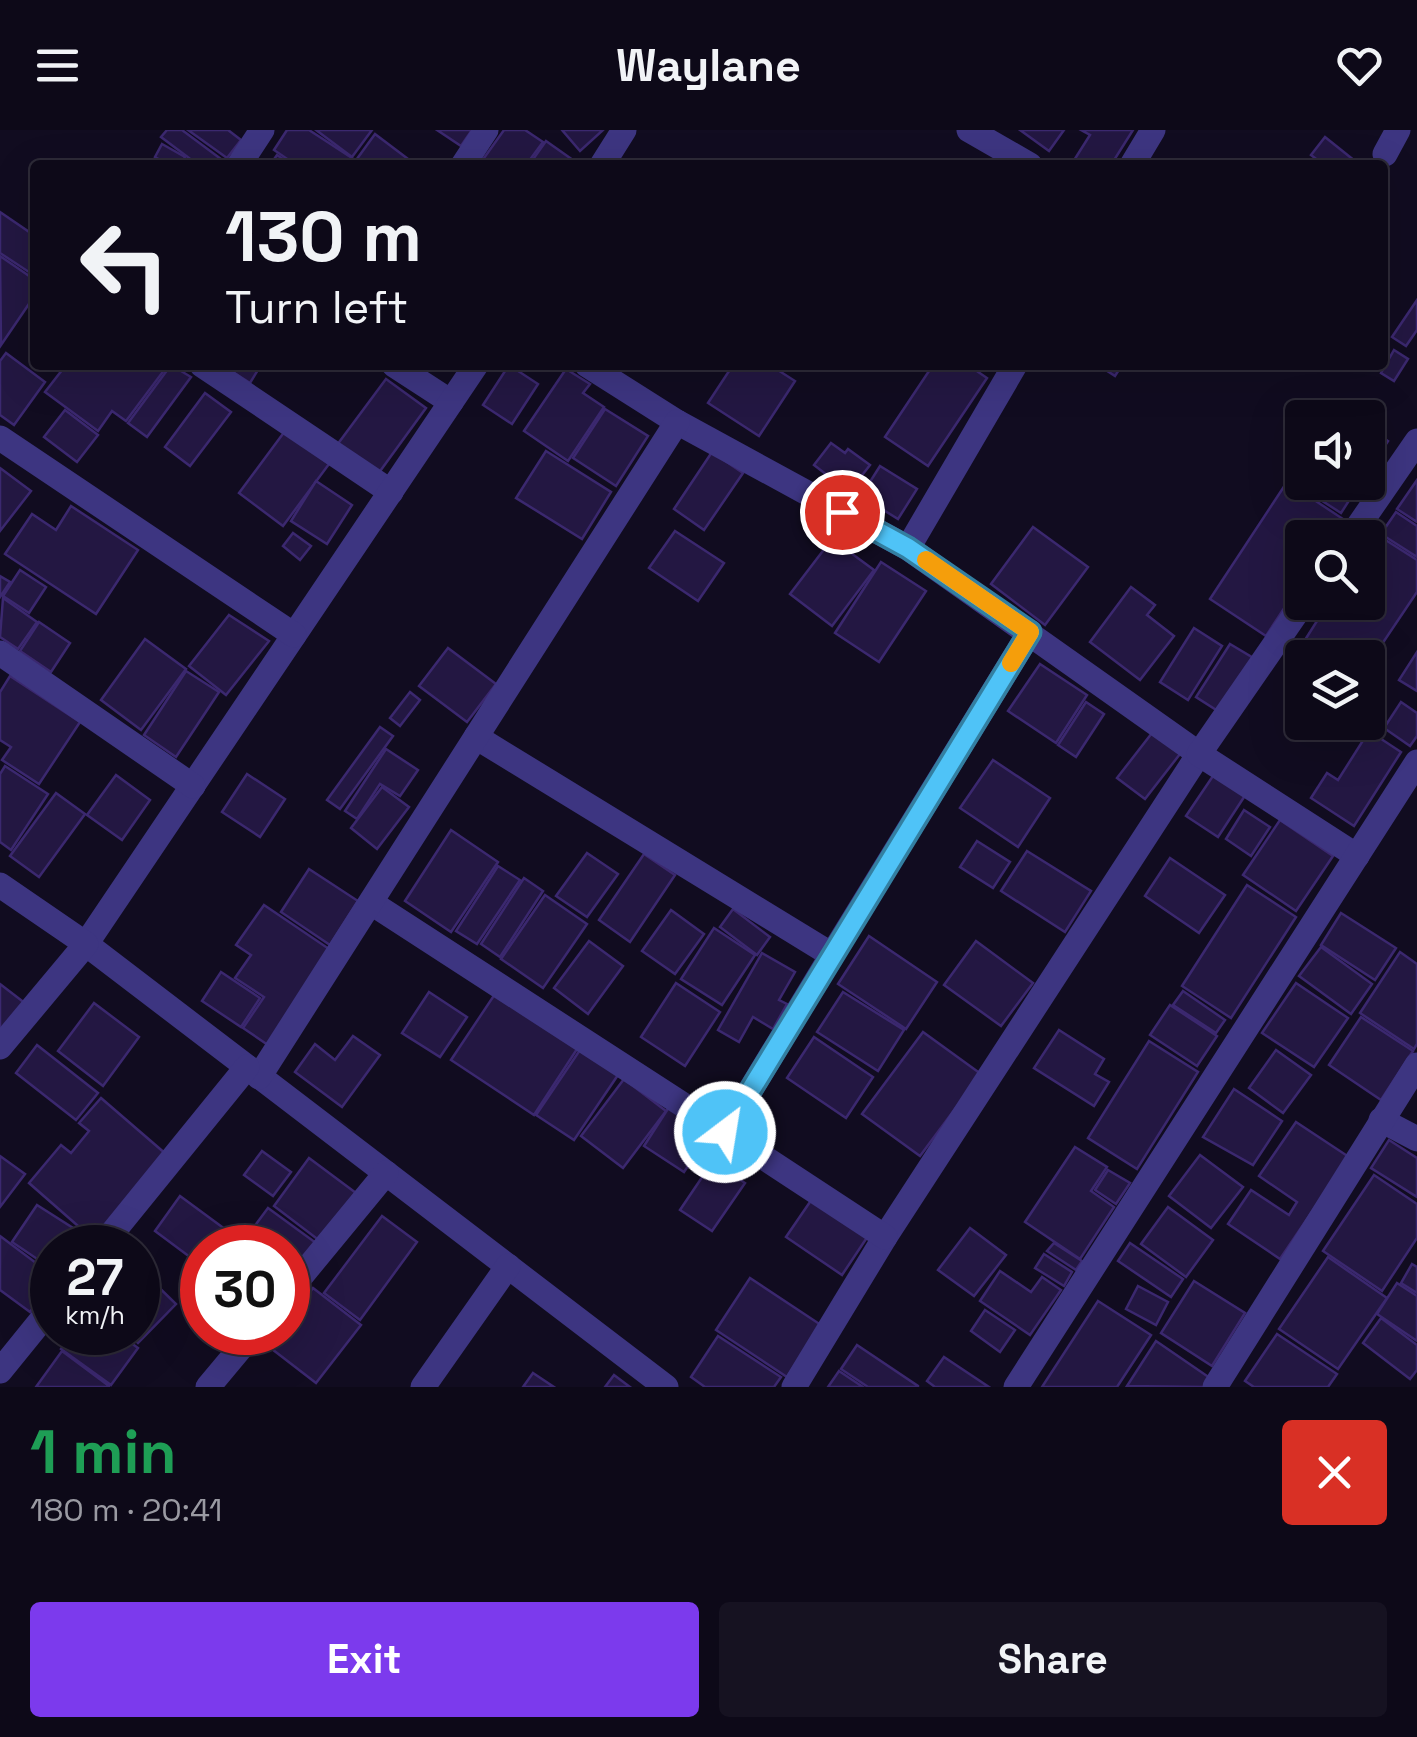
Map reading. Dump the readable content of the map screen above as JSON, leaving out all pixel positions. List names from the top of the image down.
{
  "page": {
    "header": "Waylane",
    "turn": ["130 m", "Turn left"],
    "speed": "27 km/h",
    "limit": "30",
    "heading": ["1 min", "180 m · 20:41"],
    "buttons": ["Exit", "Share"]
  }
}
